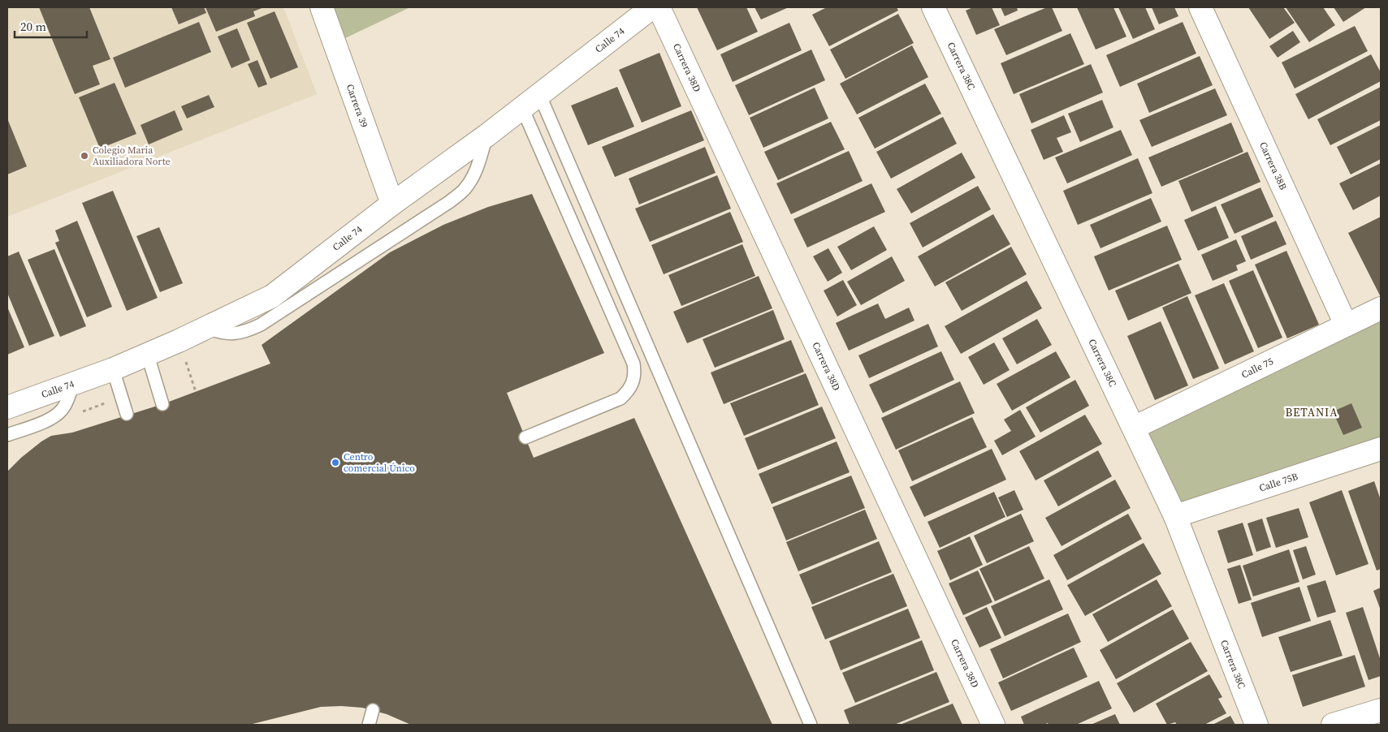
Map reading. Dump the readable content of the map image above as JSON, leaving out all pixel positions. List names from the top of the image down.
{
  "streets": {
    "street": [
      "Calle 74",
      "Carrera 38C",
      "Carrera 38D",
      "Carrera 39",
      "Carrera 38B",
      "Calle 75",
      "Calle 75B"
    ]
  },
  "crossings": [
    ["Calle 74", "Carrera 39"],
    ["Carrera 38C", "Calle 75"],
    ["Carrera 38C", "Calle 75B"],
    ["Carrera 38B", "Calle 75"]
  ],
  "districts": ["BETANIA"],
  "places": ["Colegio Maria Auxiliadora Norte", "Centro comercial Único"],
  "scale_bar": "20 m"
}
